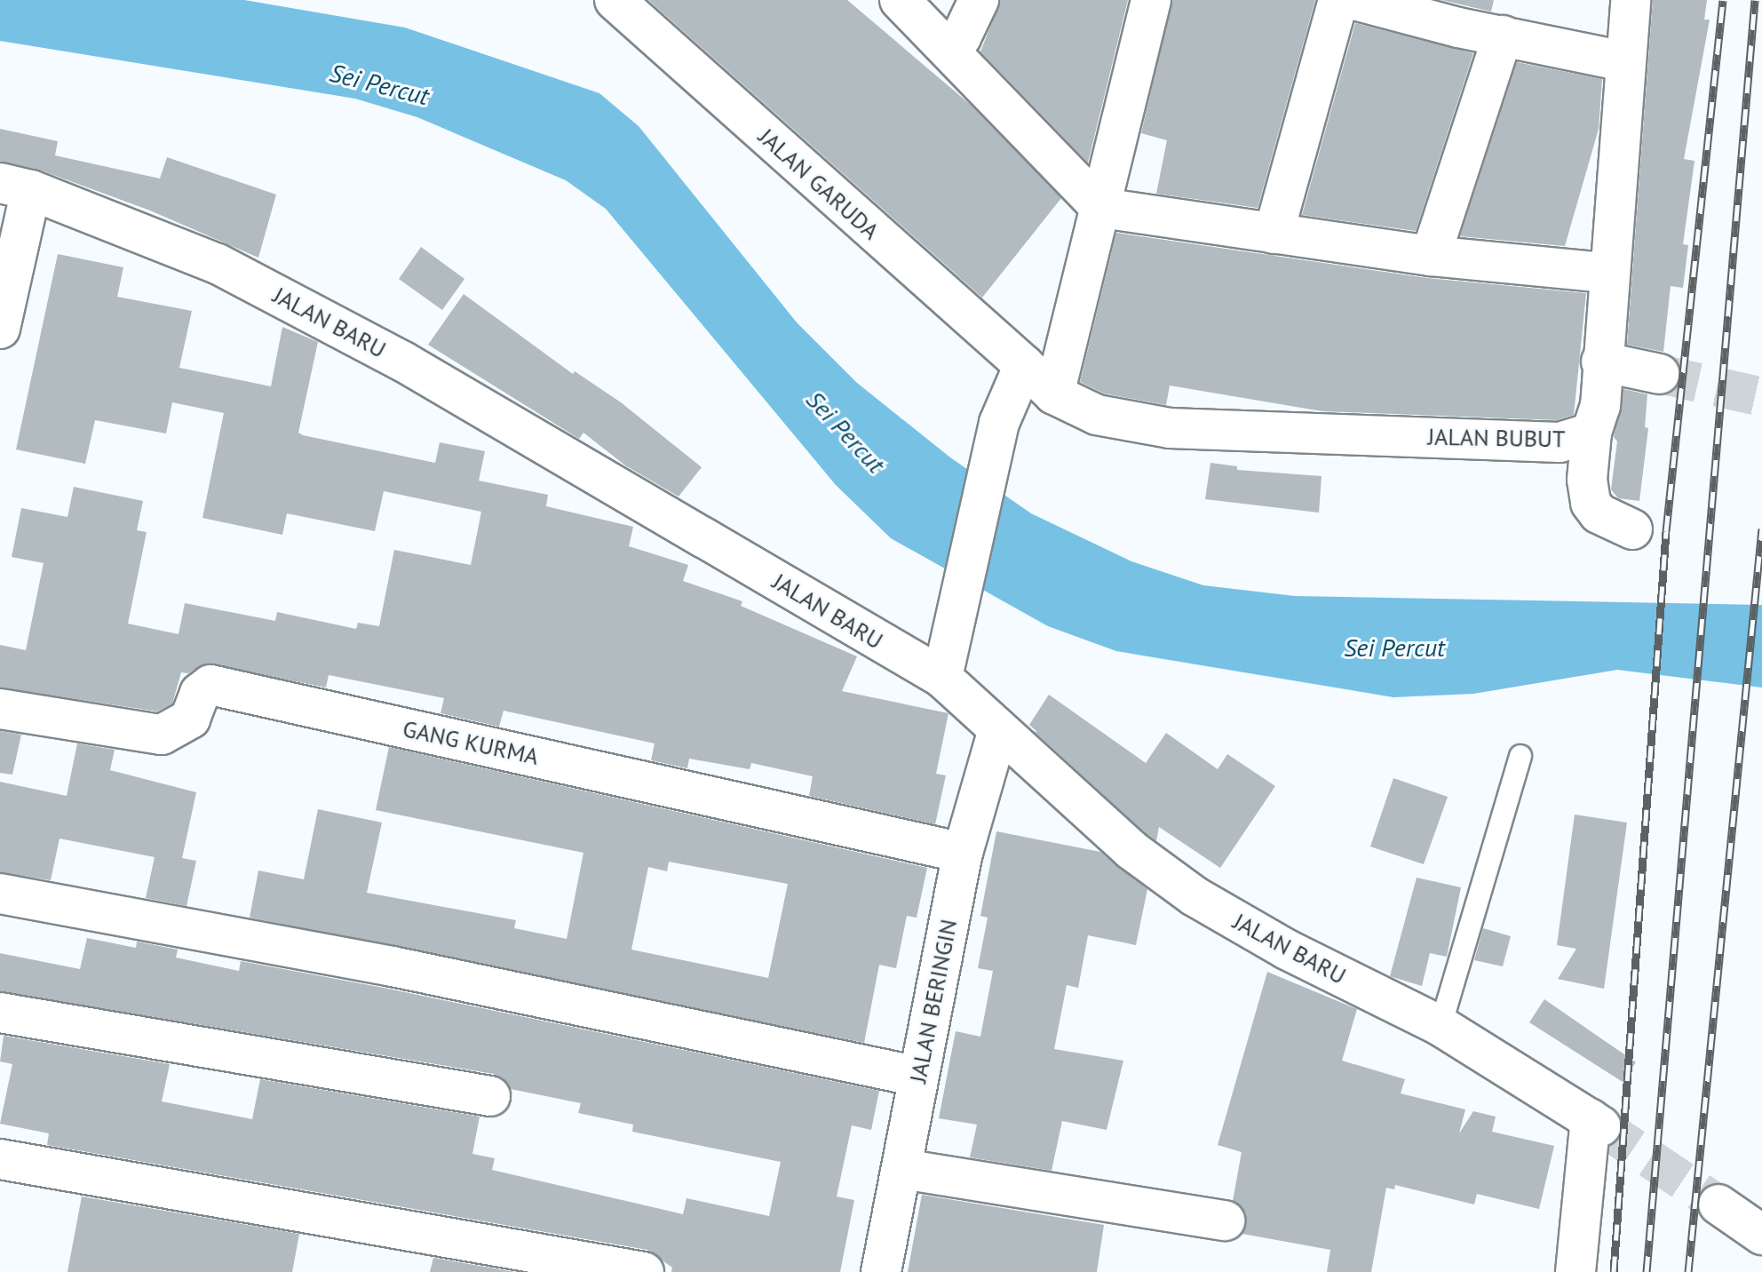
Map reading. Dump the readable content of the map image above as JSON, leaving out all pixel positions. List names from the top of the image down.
{
  "streets": {
    "street": [
      "JALAN GARUDA",
      "JALAN BARU",
      "JALAN BUBUT",
      "GANG KURMA",
      "JALAN BERINGIN"
    ]
  },
  "crossings": [
    ["JALAN GARUDA", "JALAN BUBUT"],
    ["JALAN BARU", "JALAN BERINGIN"],
    ["GANG KURMA", "JALAN BERINGIN"]
  ],
  "water": ["Sei Percut"]
}
